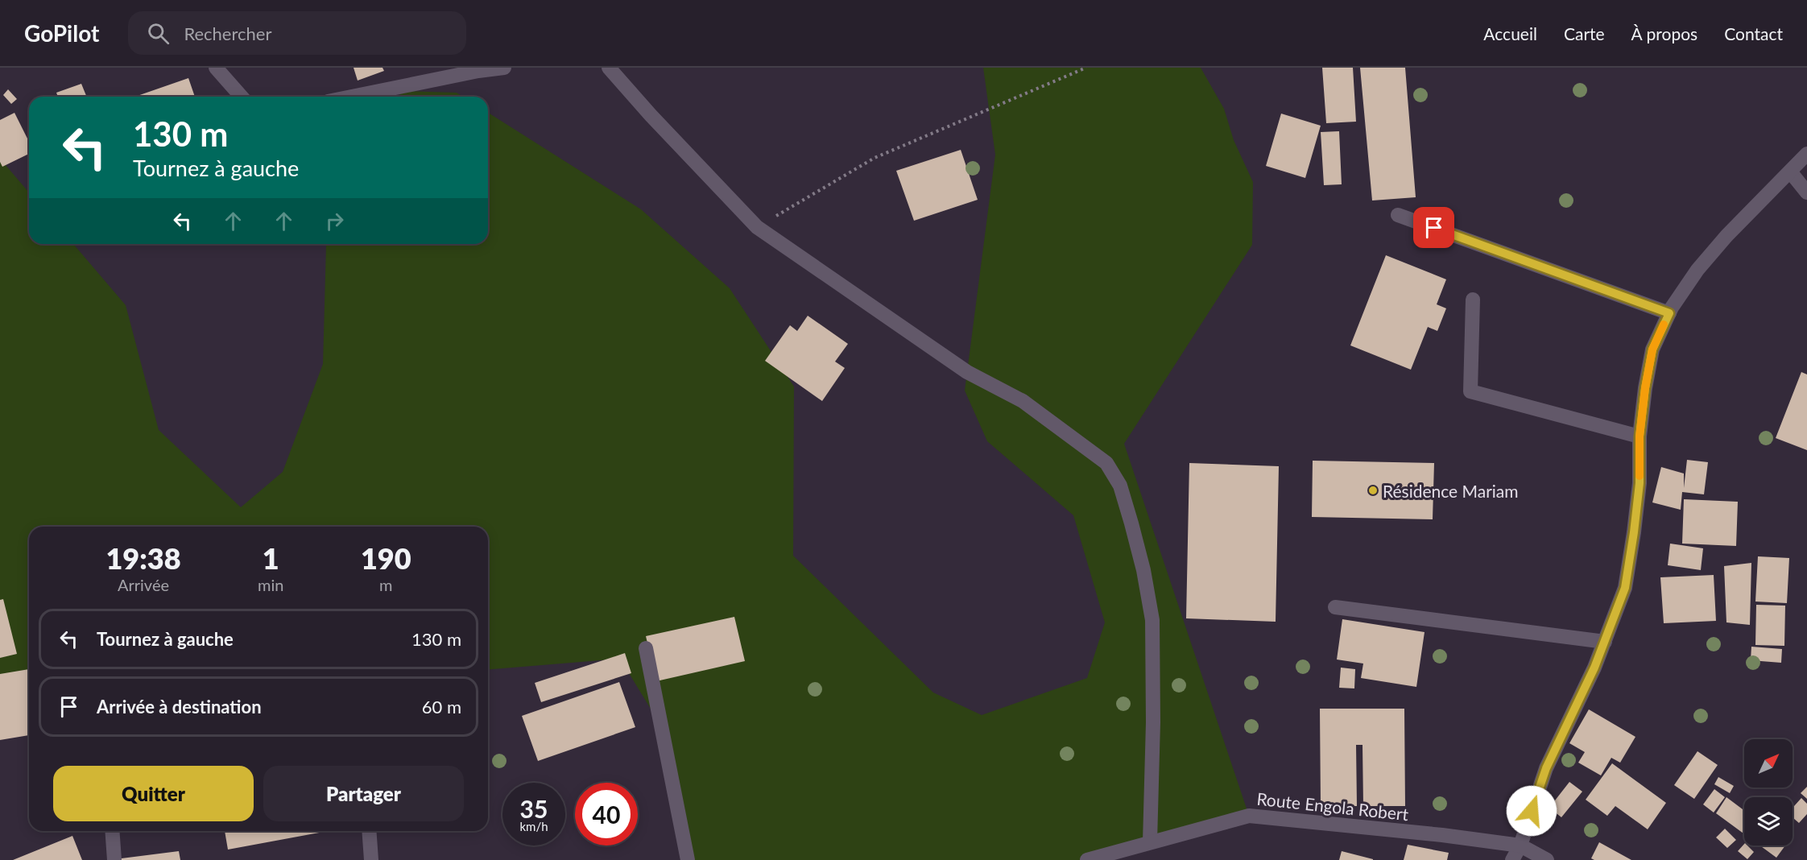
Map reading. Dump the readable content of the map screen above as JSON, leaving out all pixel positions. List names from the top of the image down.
{
  "streets": {
    "street": ["Route Engola Robert"]
  },
  "places": ["Résidence Mariam"],
  "north": "top right",
  "page": {
    "header": "GoPilot",
    "search": "Rechercher",
    "nav": [
      "Accueil",
      "Carte",
      "À propos",
      "Contact"
    ],
    "turn": ["130 m", "Tournez à gauche"],
    "eta": [
      "19:38",
      "Arrivée",
      "1",
      "min",
      "190",
      "m"
    ],
    "list": [
      {
        "name": "Tournez à gauche",
        "value": "130 m"
      },
      {
        "name": "Arrivée à destination",
        "value": "60 m"
      }
    ],
    "buttons": ["Quitter", "Partager"],
    "speed": "35 km/h",
    "limit": "40"
  }
}
